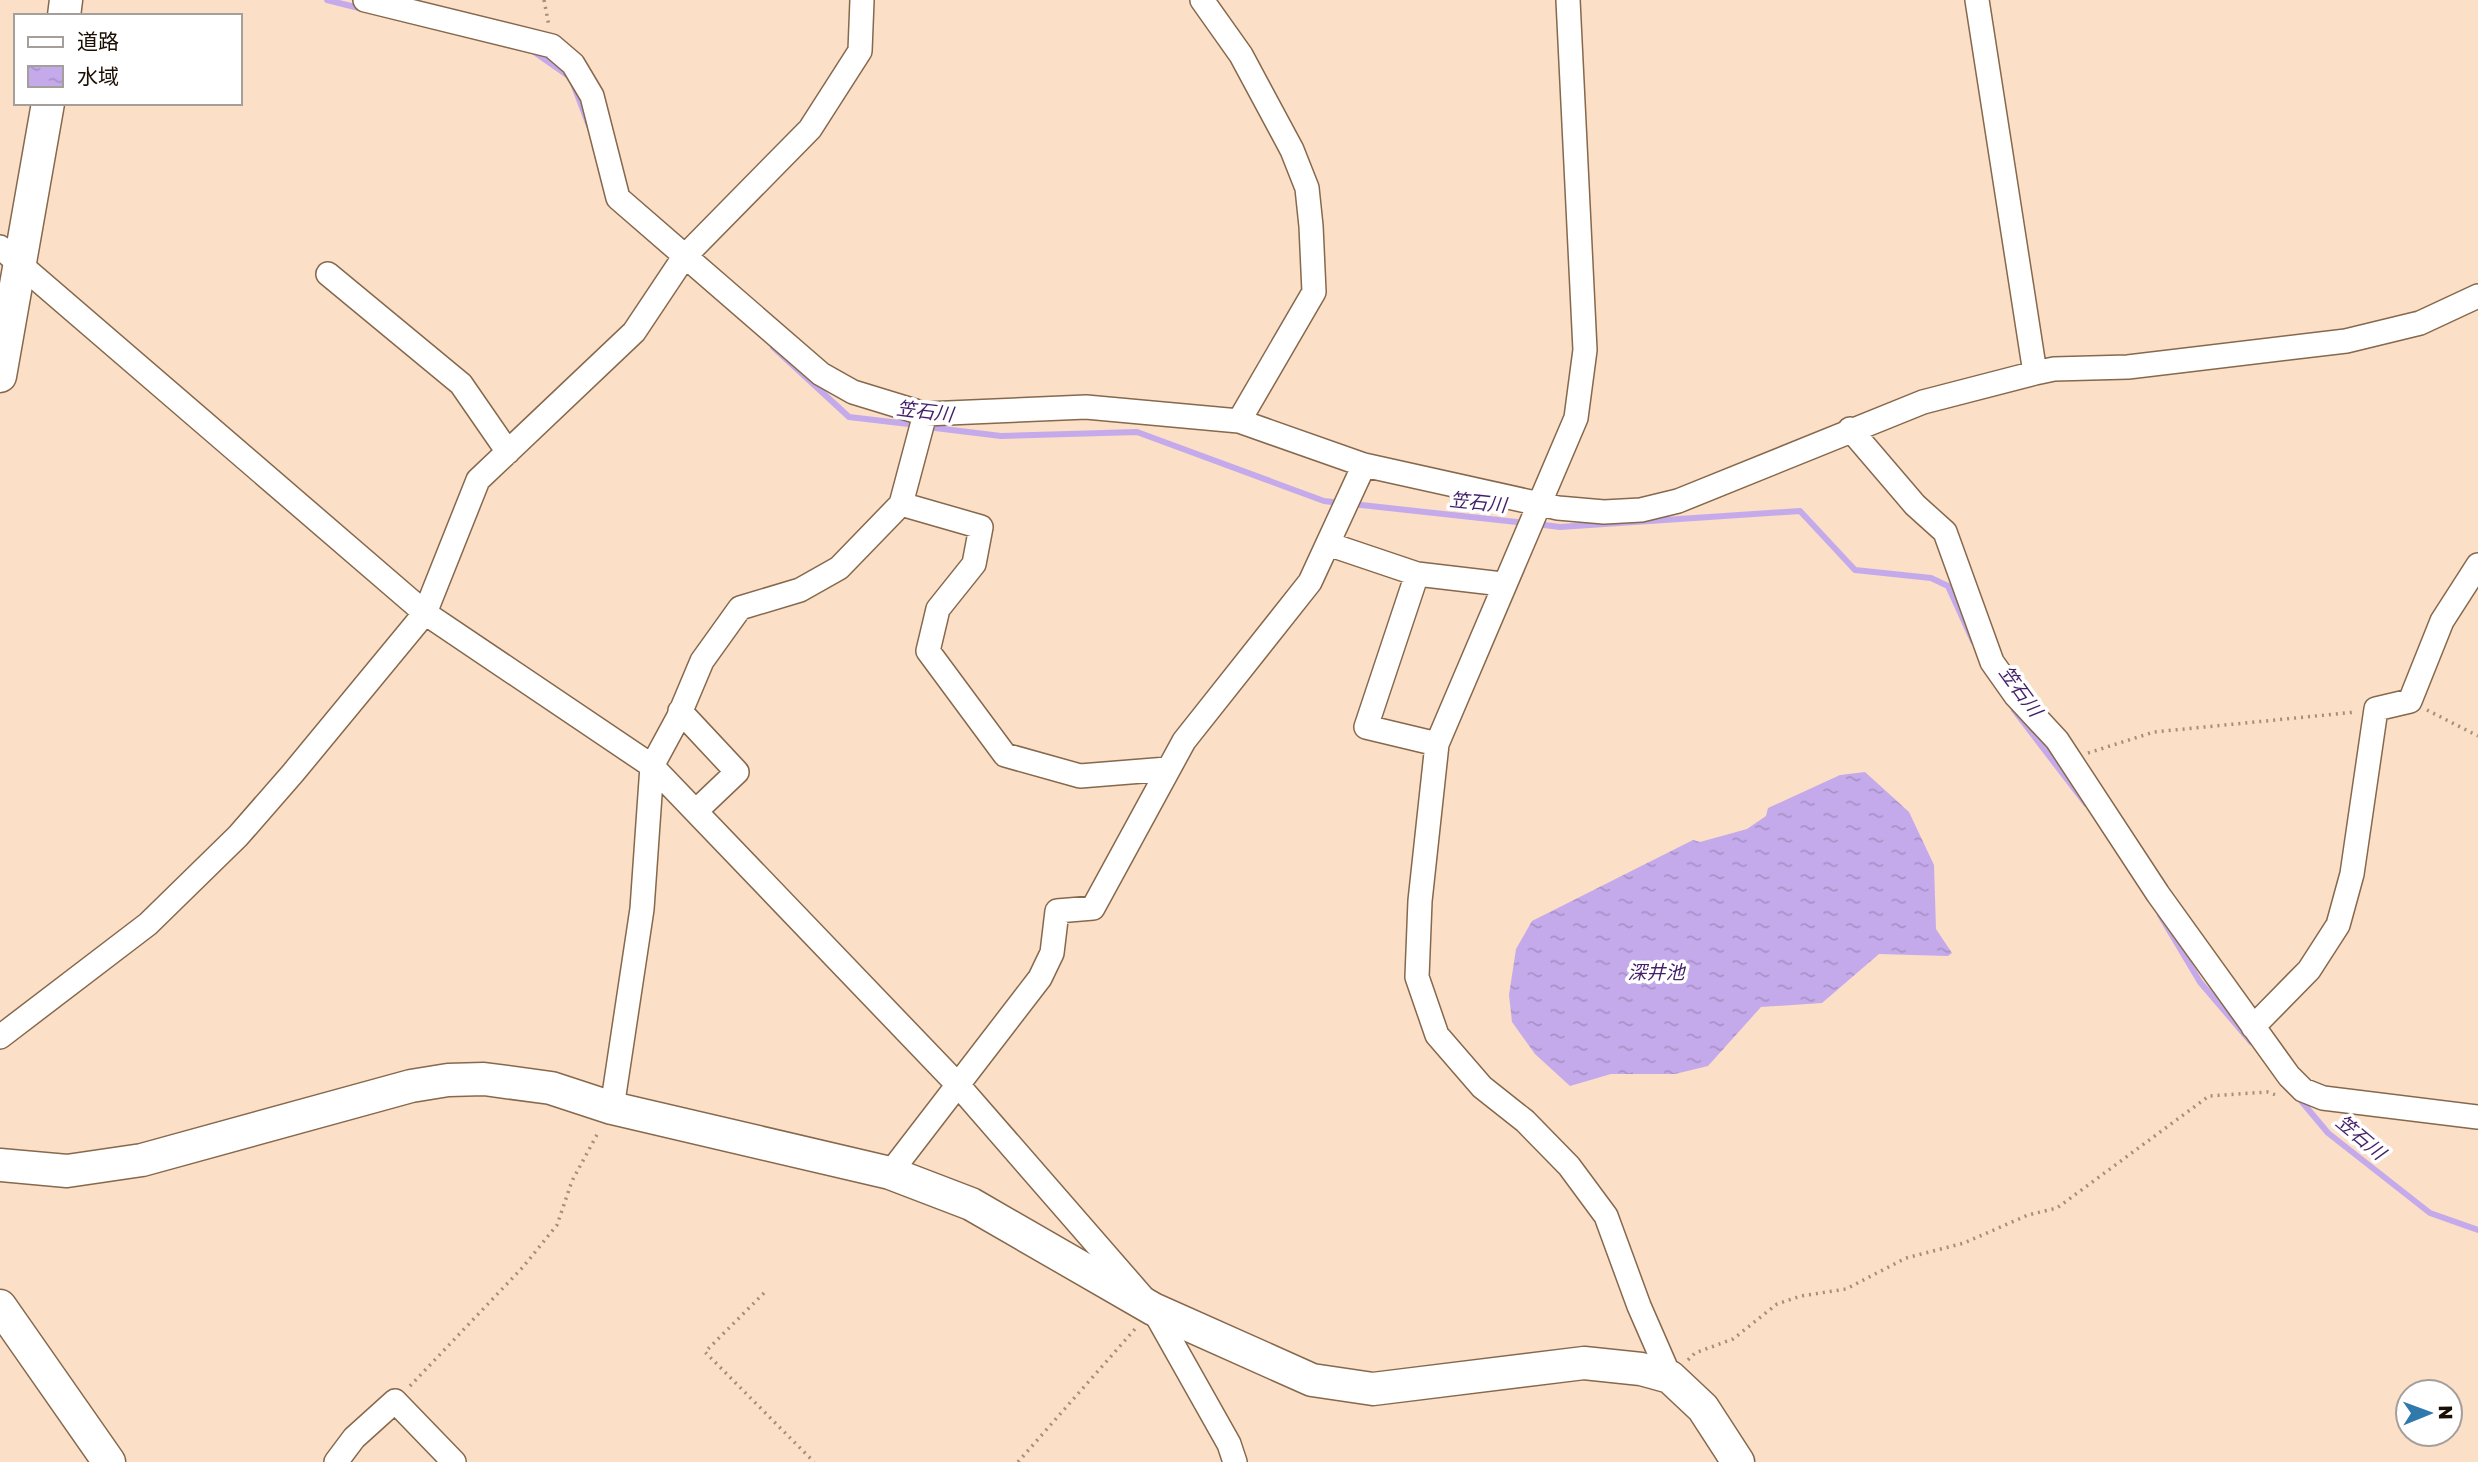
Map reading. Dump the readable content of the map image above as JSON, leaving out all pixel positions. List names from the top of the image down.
{
  "water": ["笠石川", "深井池"],
  "legend": ["道路", "水域"],
  "north": "right"
}
